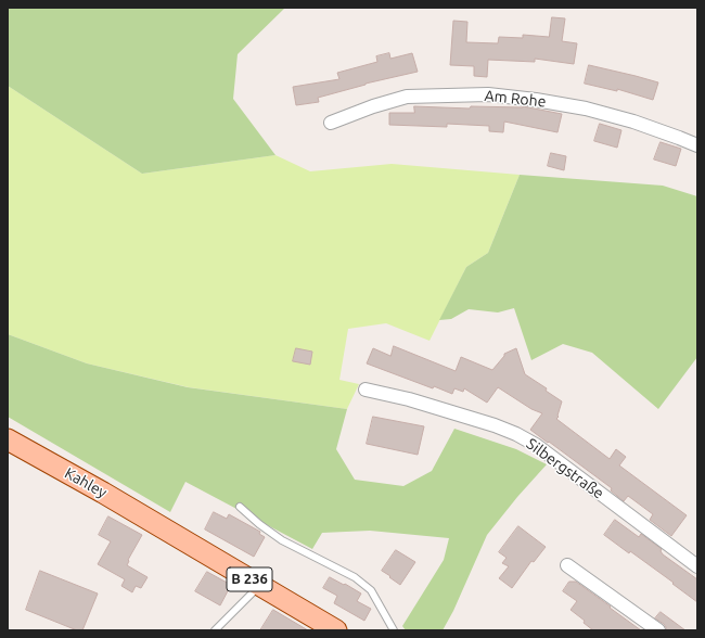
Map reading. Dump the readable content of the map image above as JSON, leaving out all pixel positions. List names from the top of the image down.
{
  "streets": {
    "main road": ["Kahley", "B 236"],
    "street": ["Am Rohe", "Silbergstraße"]
  },
  "crossings": [
    ["Kahley", "B 236"]
  ]
}
